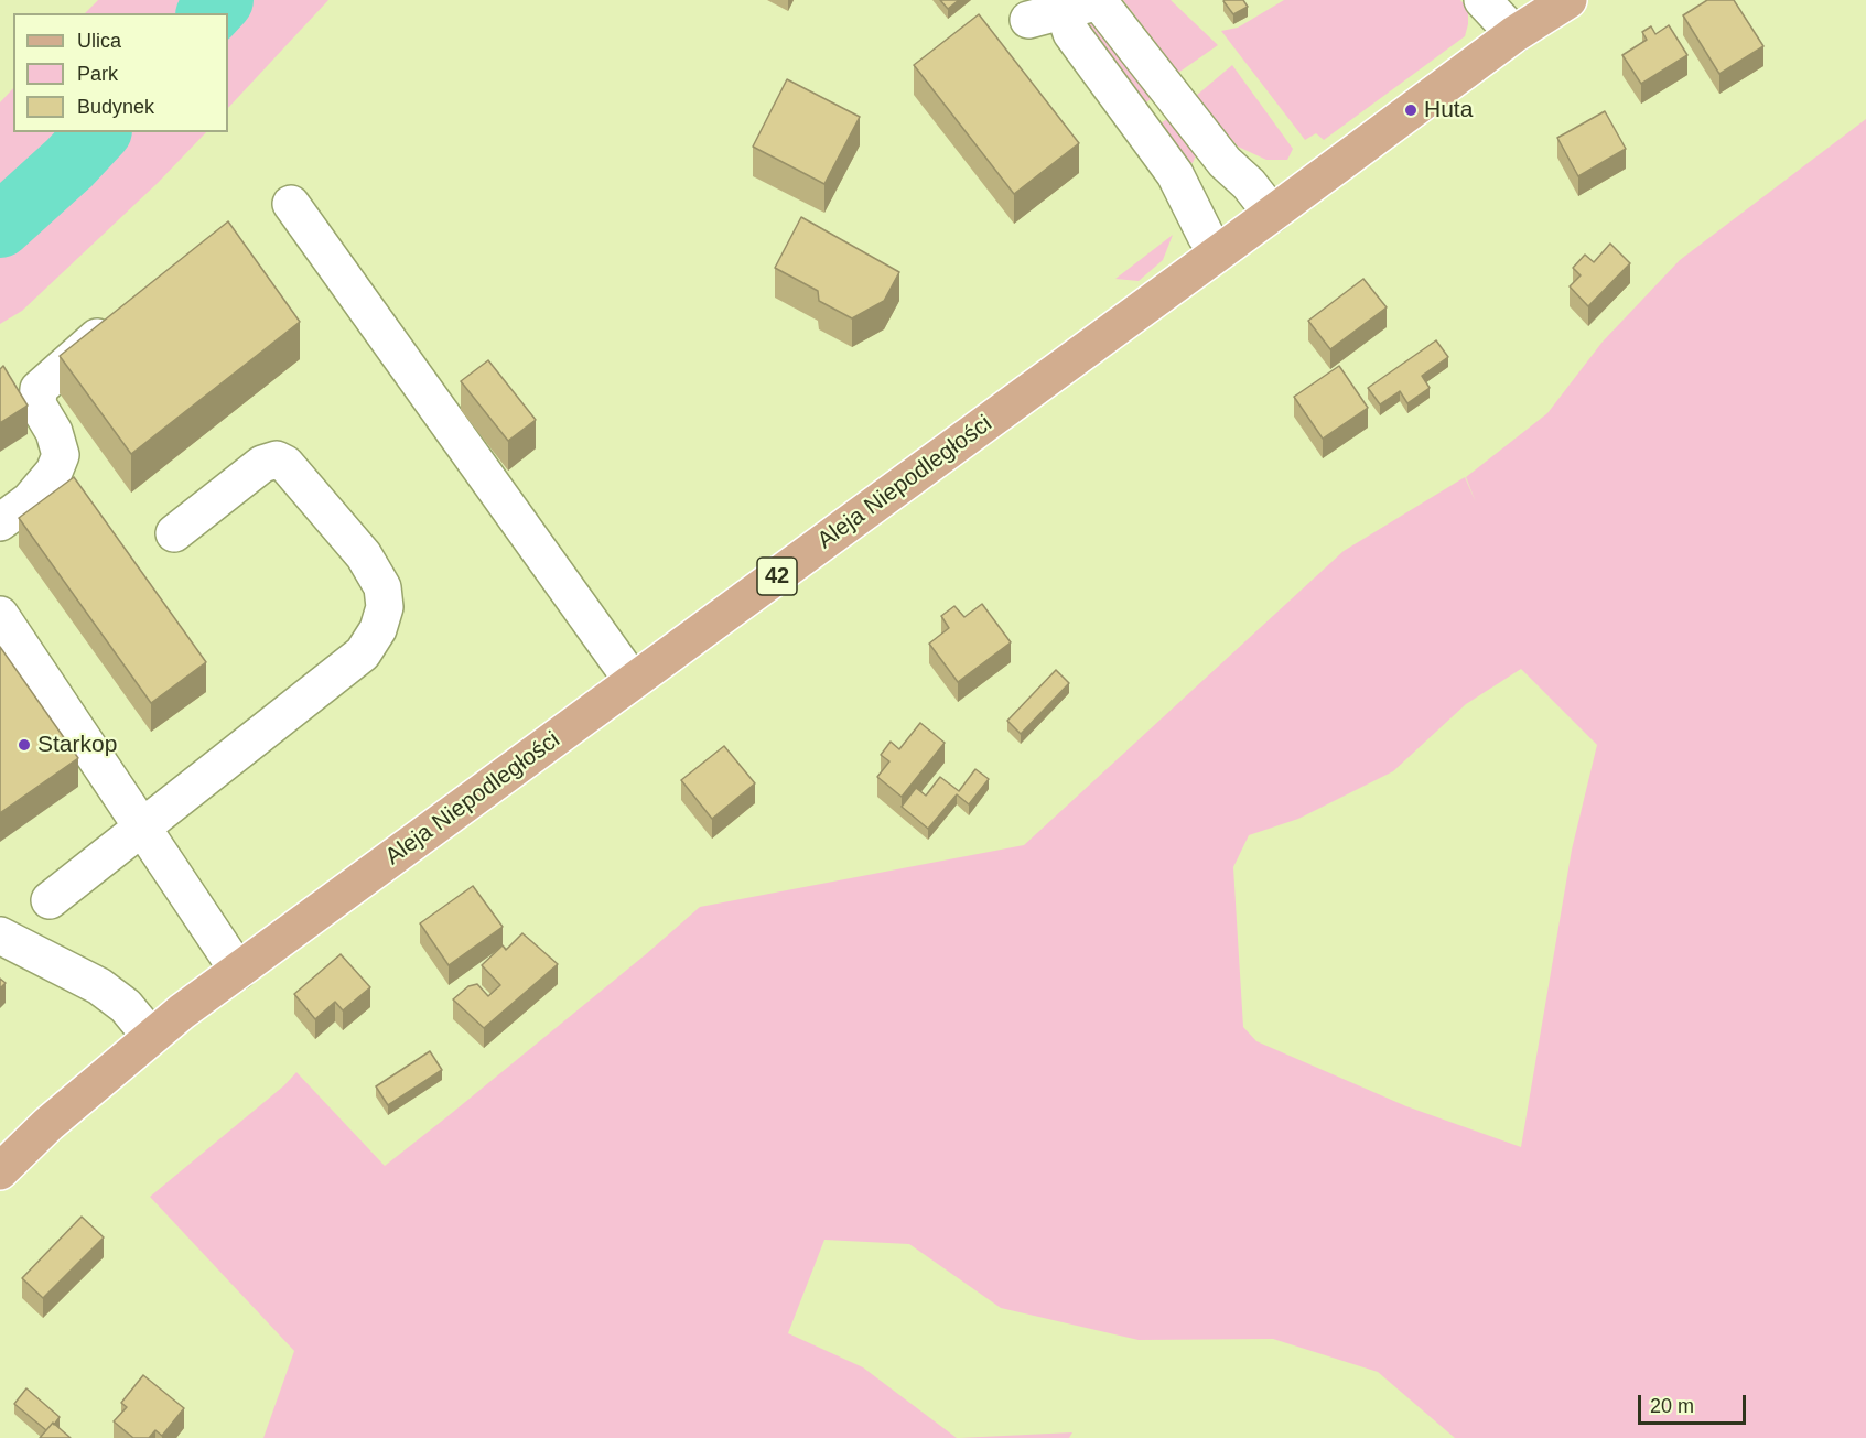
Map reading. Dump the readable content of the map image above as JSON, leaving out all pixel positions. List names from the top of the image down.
{
  "streets": {
    "main road": ["Aleja Niepodległości", "42"]
  },
  "places": ["Huta", "Starkop"],
  "legend": ["Ulica", "Park", "Budynek"],
  "scale_bar": "20 m"
}
